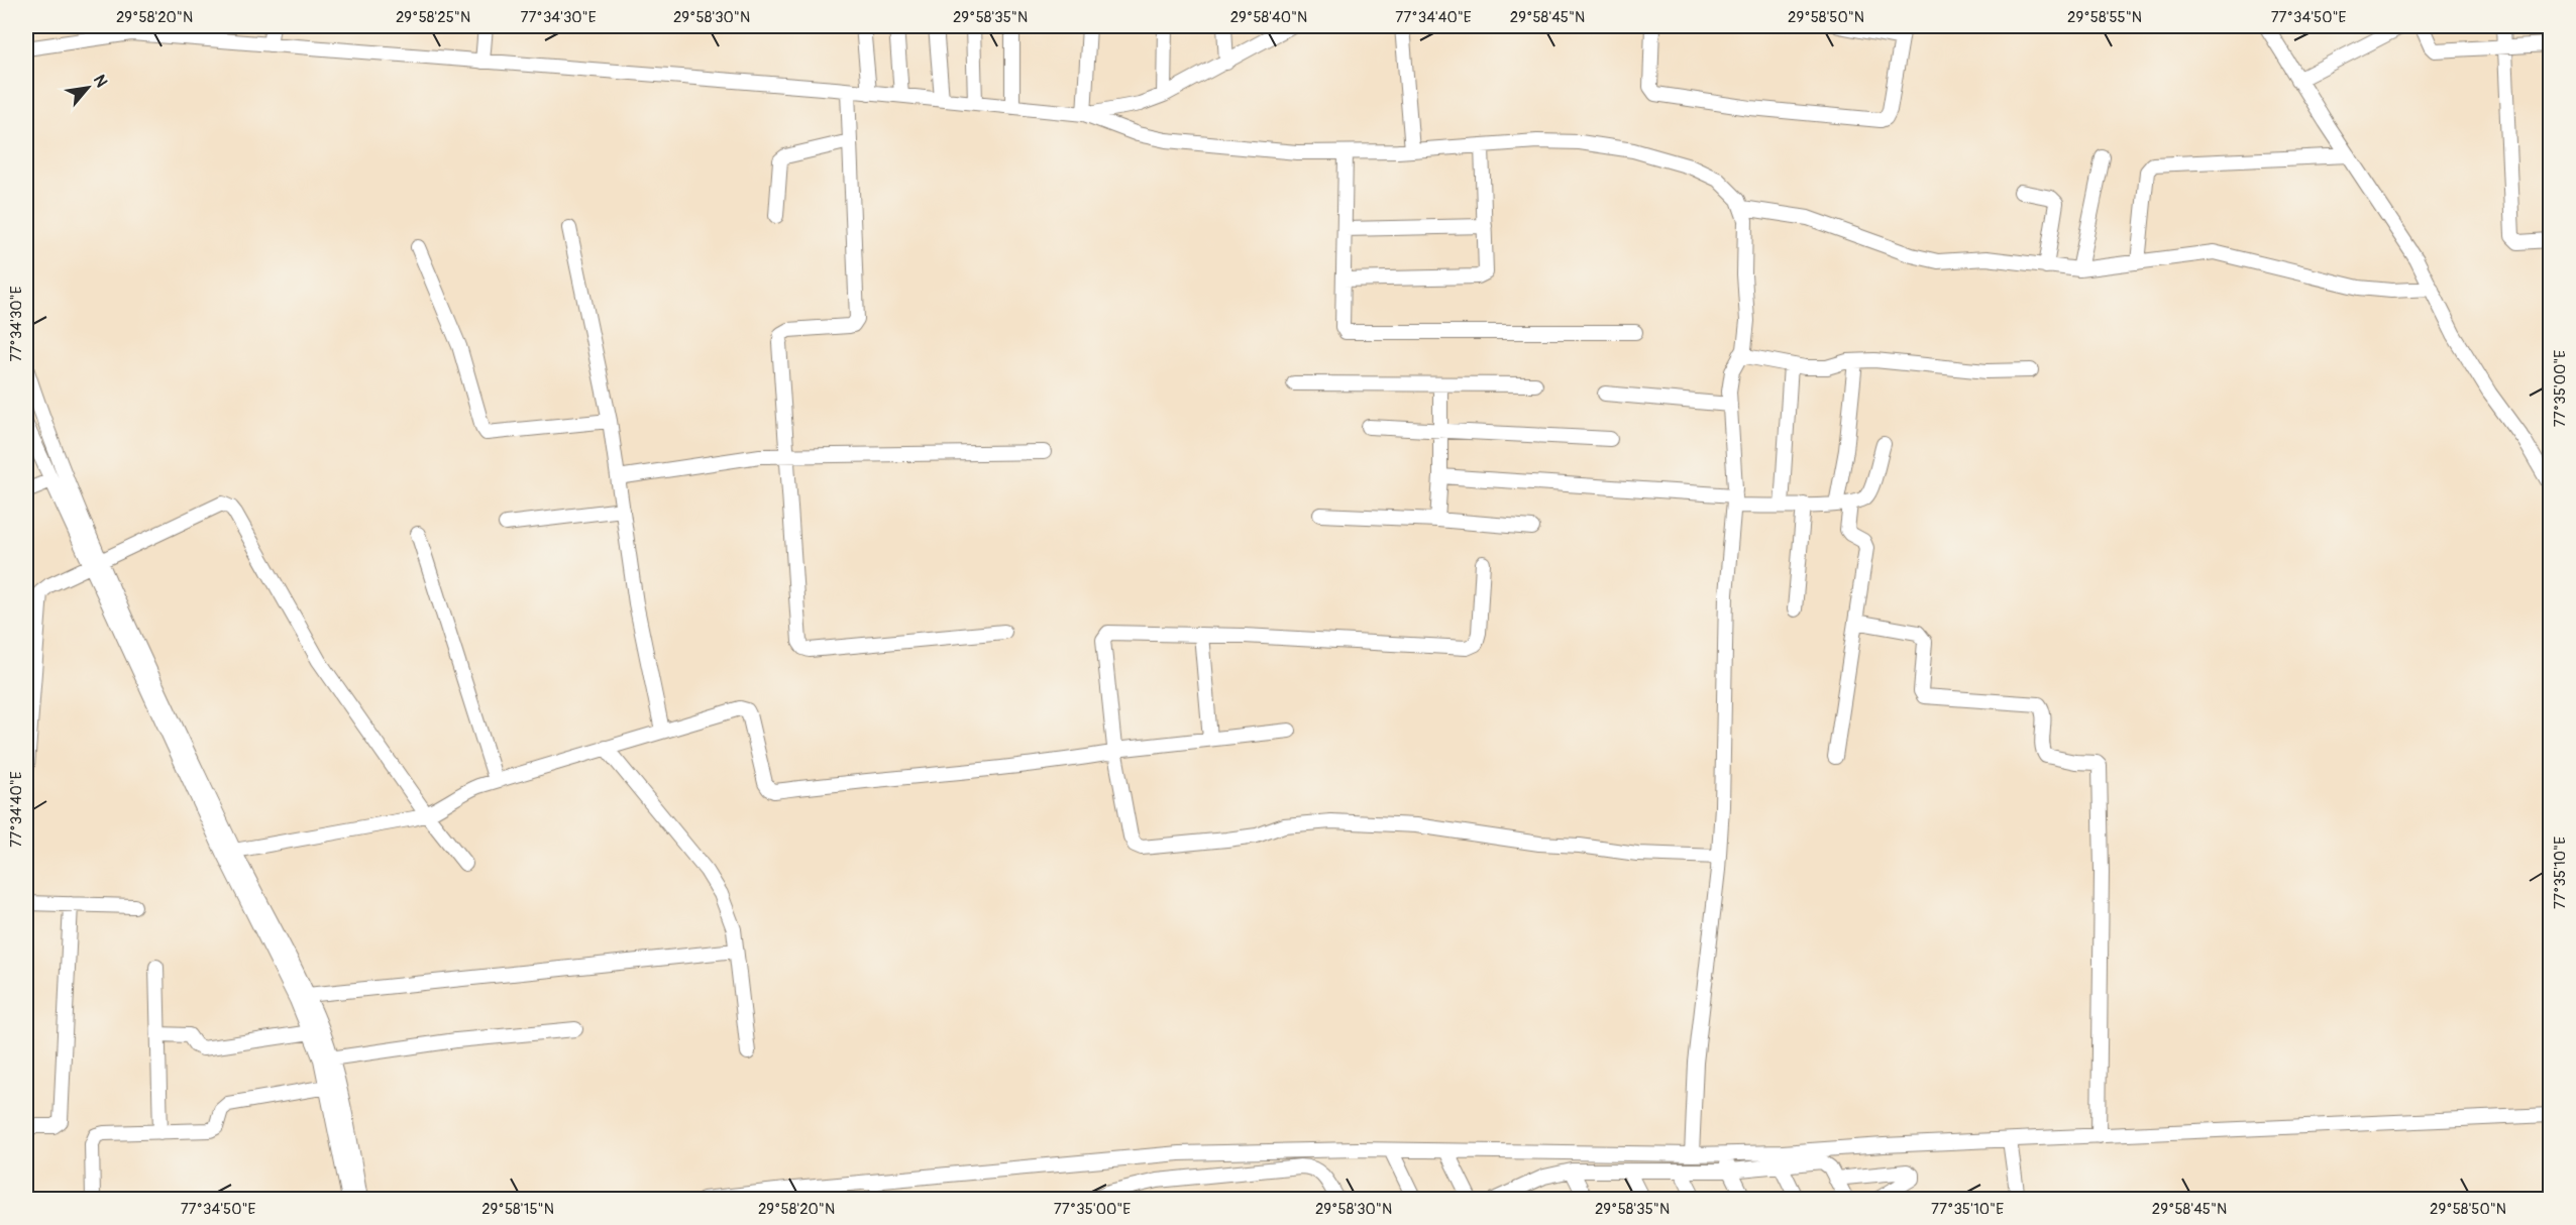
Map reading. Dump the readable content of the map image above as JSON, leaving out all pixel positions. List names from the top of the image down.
{
  "north": "top right",
  "coordinates": [
    "29°58'20\"N",
    "29°58'25\"N",
    "77°34'30\"E",
    "29°58'30\"N",
    "29°58'35\"N",
    "29°58'40\"N",
    "77°34'40\"E",
    "29°58'45\"N",
    "29°58'50\"N",
    "29°58'55\"N",
    "77°34'50\"E",
    "77°35'00\"E",
    "77°35'10\"E",
    "29°58'15\"N"
  ]
}
